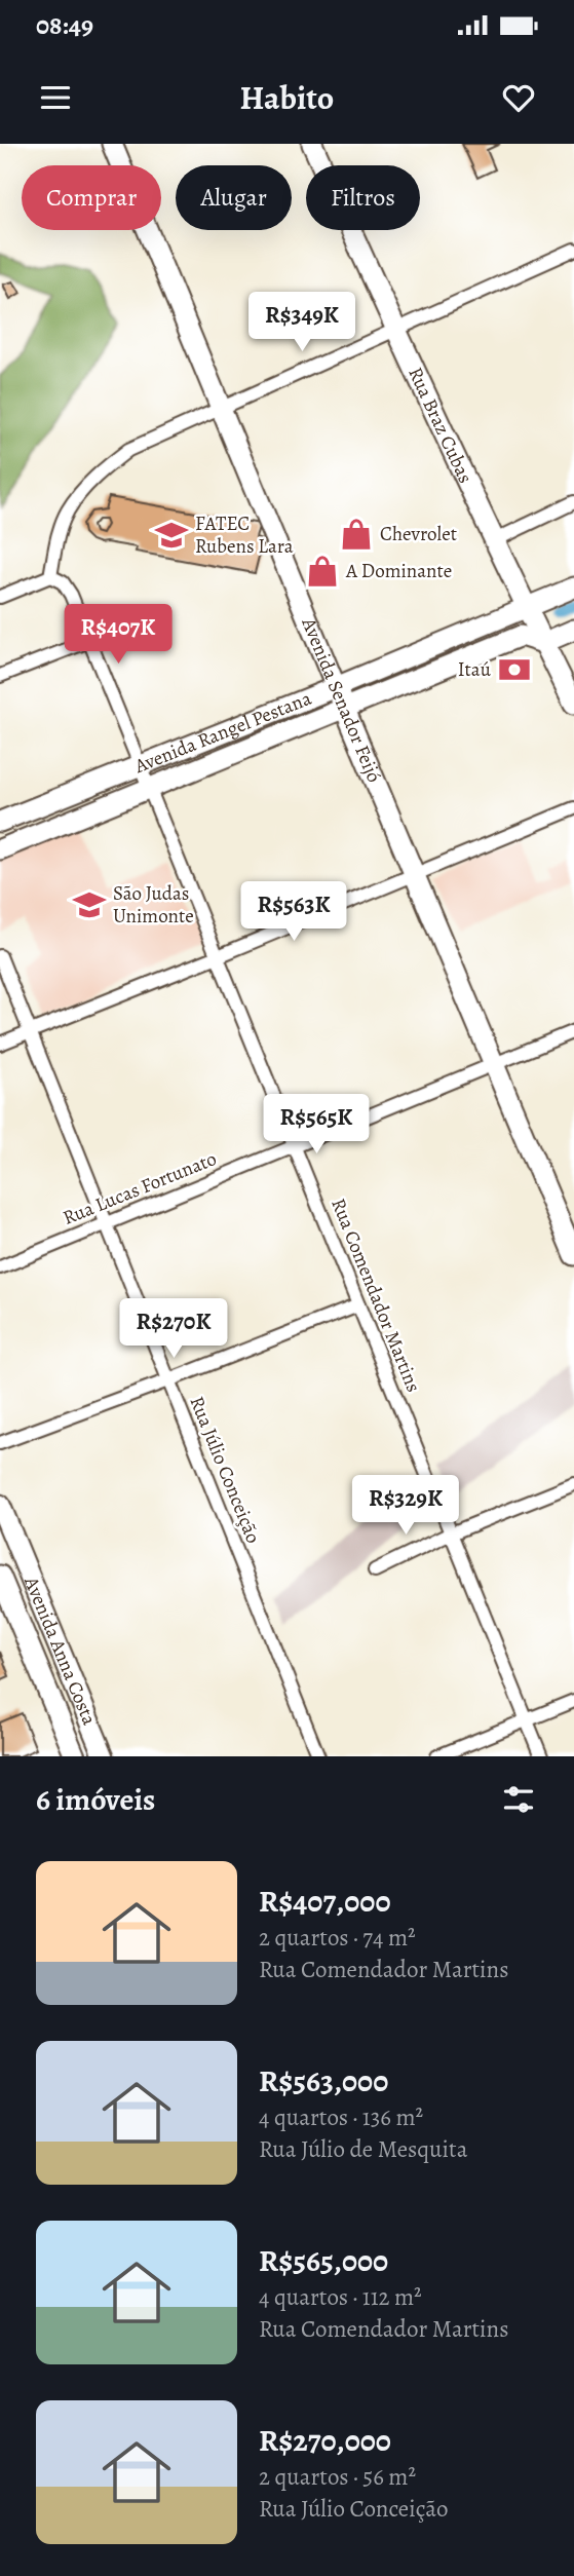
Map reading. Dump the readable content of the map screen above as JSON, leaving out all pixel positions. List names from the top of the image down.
{
  "streets": {
    "main road": [
      "Rua Braz Cubas",
      "Avenida Senador Feijó",
      "Avenida Rangel Pestana",
      "Avenida Anna Costa"
    ],
    "street": ["Rua Lucas Fortunato", "Rua Comendador Martins", "Rua Júlio Conceição"]
  },
  "crossings": [
    ["Rua Braz Cubas", "Avenida Rangel Pestana"],
    ["Avenida Senador Feijó", "Avenida Rangel Pestana"],
    ["Avenida Senador Feijó", "Rua Lucas Fortunato"],
    ["Avenida Rangel Pestana", "Rua Comendador Martins"],
    ["Rua Lucas Fortunato", "Rua Comendador Martins"],
    ["Rua Lucas Fortunato", "Rua Júlio Conceição"]
  ],
  "places": {
    "shop": ["Chevrolet", "A Dominante"],
    "school or university": ["FATEC Rubens Lara", "São Judas Unimonte"],
    "bank": ["Itaú"]
  },
  "page": {
    "status": "08:49",
    "header": "Habito",
    "chip": ["Comprar", "Alugar", "Filtros"],
    "price": [
      "R$349K",
      "R$407K",
      "R$563K",
      "R$565K",
      "R$270K",
      "R$329K"
    ],
    "heading": "6 imóveis",
    "list": [
      {
        "name": "R$407,000",
        "note": "2 quartos · 74 m² · Rua Comendador Martins"
      },
      {
        "name": "R$563,000",
        "note": "4 quartos · 136 m² · Rua Júlio de Mesquita"
      },
      {
        "name": "R$565,000",
        "note": "4 quartos · 112 m² · Rua Comendador Martins"
      },
      {
        "name": "R$270,000",
        "note": "2 quartos · 56 m² · Rua Júlio Conceição"
      }
    ]
  }
}
